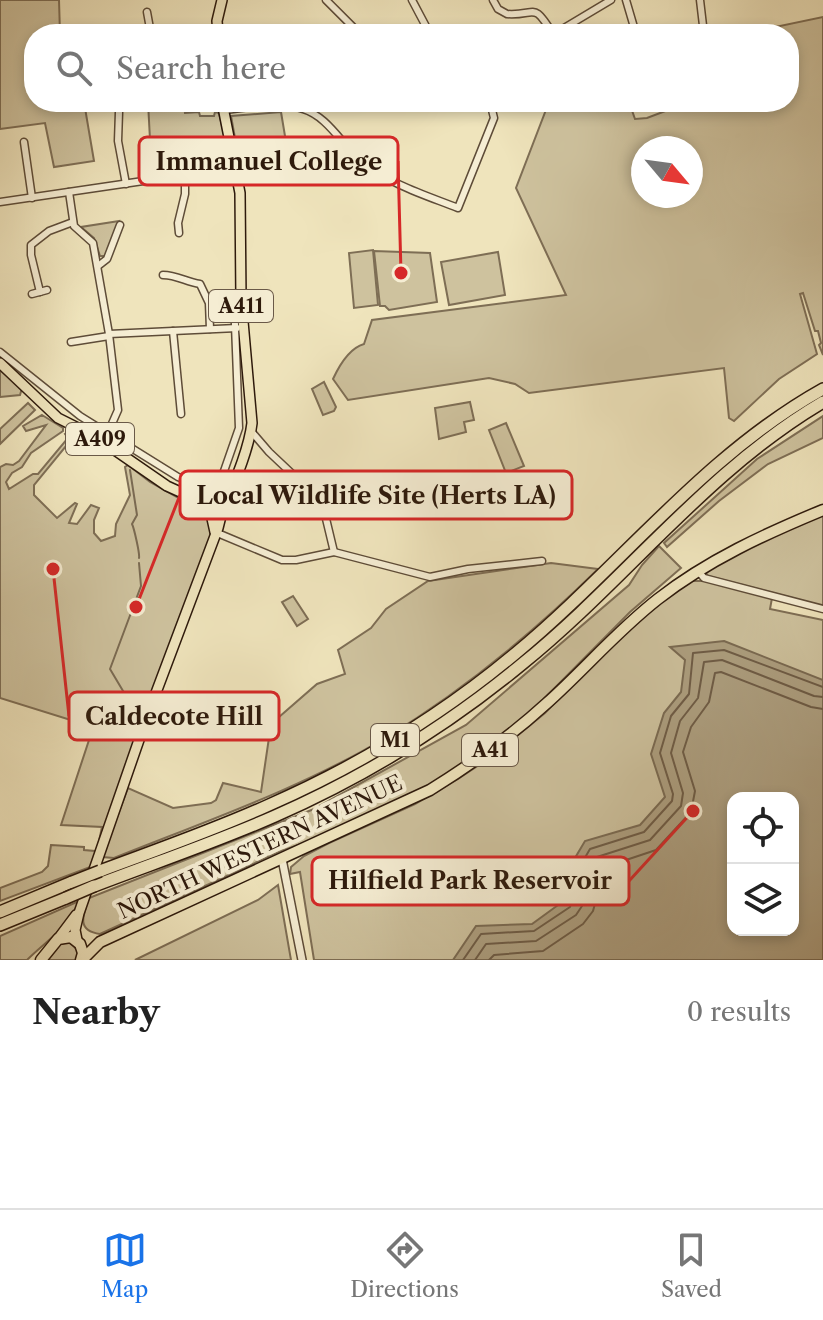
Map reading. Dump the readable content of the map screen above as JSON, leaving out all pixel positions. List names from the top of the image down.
{
  "streets": {
    "highway": ["M1", "A41", "NORTH WESTERN AVENUE"],
    "main road": ["A411", "A409"]
  },
  "crossings": [
    ["A411", "A409"]
  ],
  "places": [
    "Immanuel College",
    "Caldecote Hill",
    "Local Wildlife Site (Herts LA)",
    "Hilfield Park Reservoir"
  ],
  "north": "bottom right",
  "page": {
    "search": "Search here",
    "heading": ["Nearby", "0 results"],
    "nav": ["Map", "Directions", "Saved"]
  }
}
